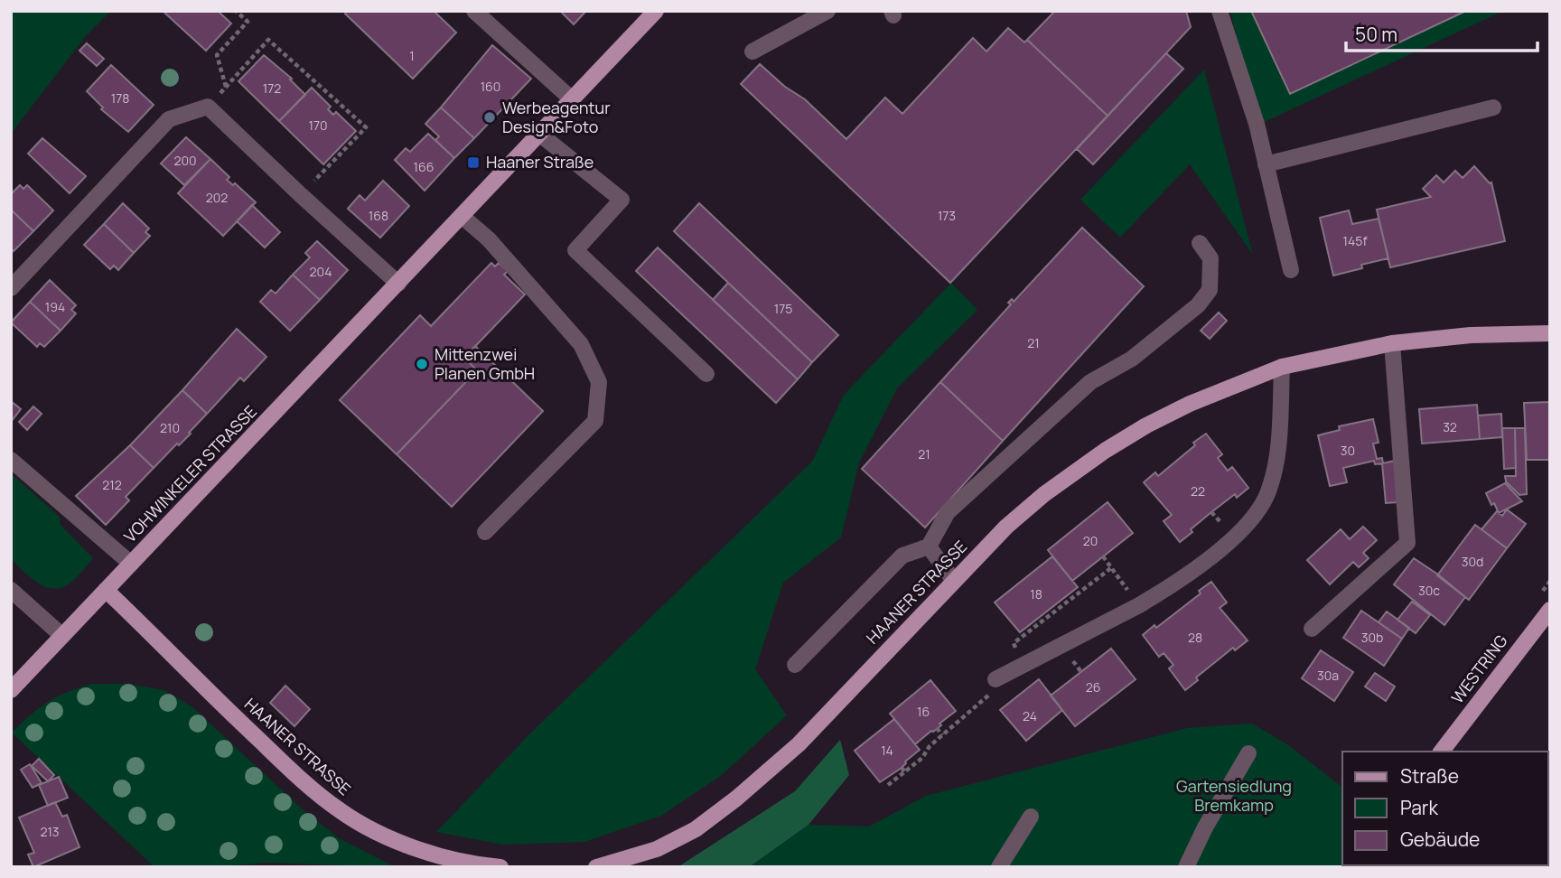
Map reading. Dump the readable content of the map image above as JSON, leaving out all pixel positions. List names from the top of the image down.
{
  "streets": {
    "main road": ["VOHWINKELER STRASSE", "HAANER STRASSE", "WESTRING"]
  },
  "crossings": [
    ["VOHWINKELER STRASSE", "HAANER STRASSE"]
  ],
  "parks": ["Gartensiedlung Bremkamp"],
  "places": {
    "other": ["Werbeagentur Design&Foto", "Mittenzwei Planen GmbH"],
    "transit": ["Haaner Straße"]
  },
  "house_numbers": [
    "1",
    "160",
    "172",
    "178",
    "170",
    "200",
    "166",
    "202",
    "168",
    "173",
    "145f",
    "204",
    "194",
    "175",
    "21",
    "32",
    "210",
    "30",
    "21",
    "212",
    "22",
    "20",
    "30d",
    "30c",
    "18",
    "28",
    "30b",
    "30a",
    "26",
    "16",
    "24",
    "14",
    "213"
  ],
  "legend": ["Straße", "Park", "Gebäude"],
  "scale_bar": "50 m"
}
